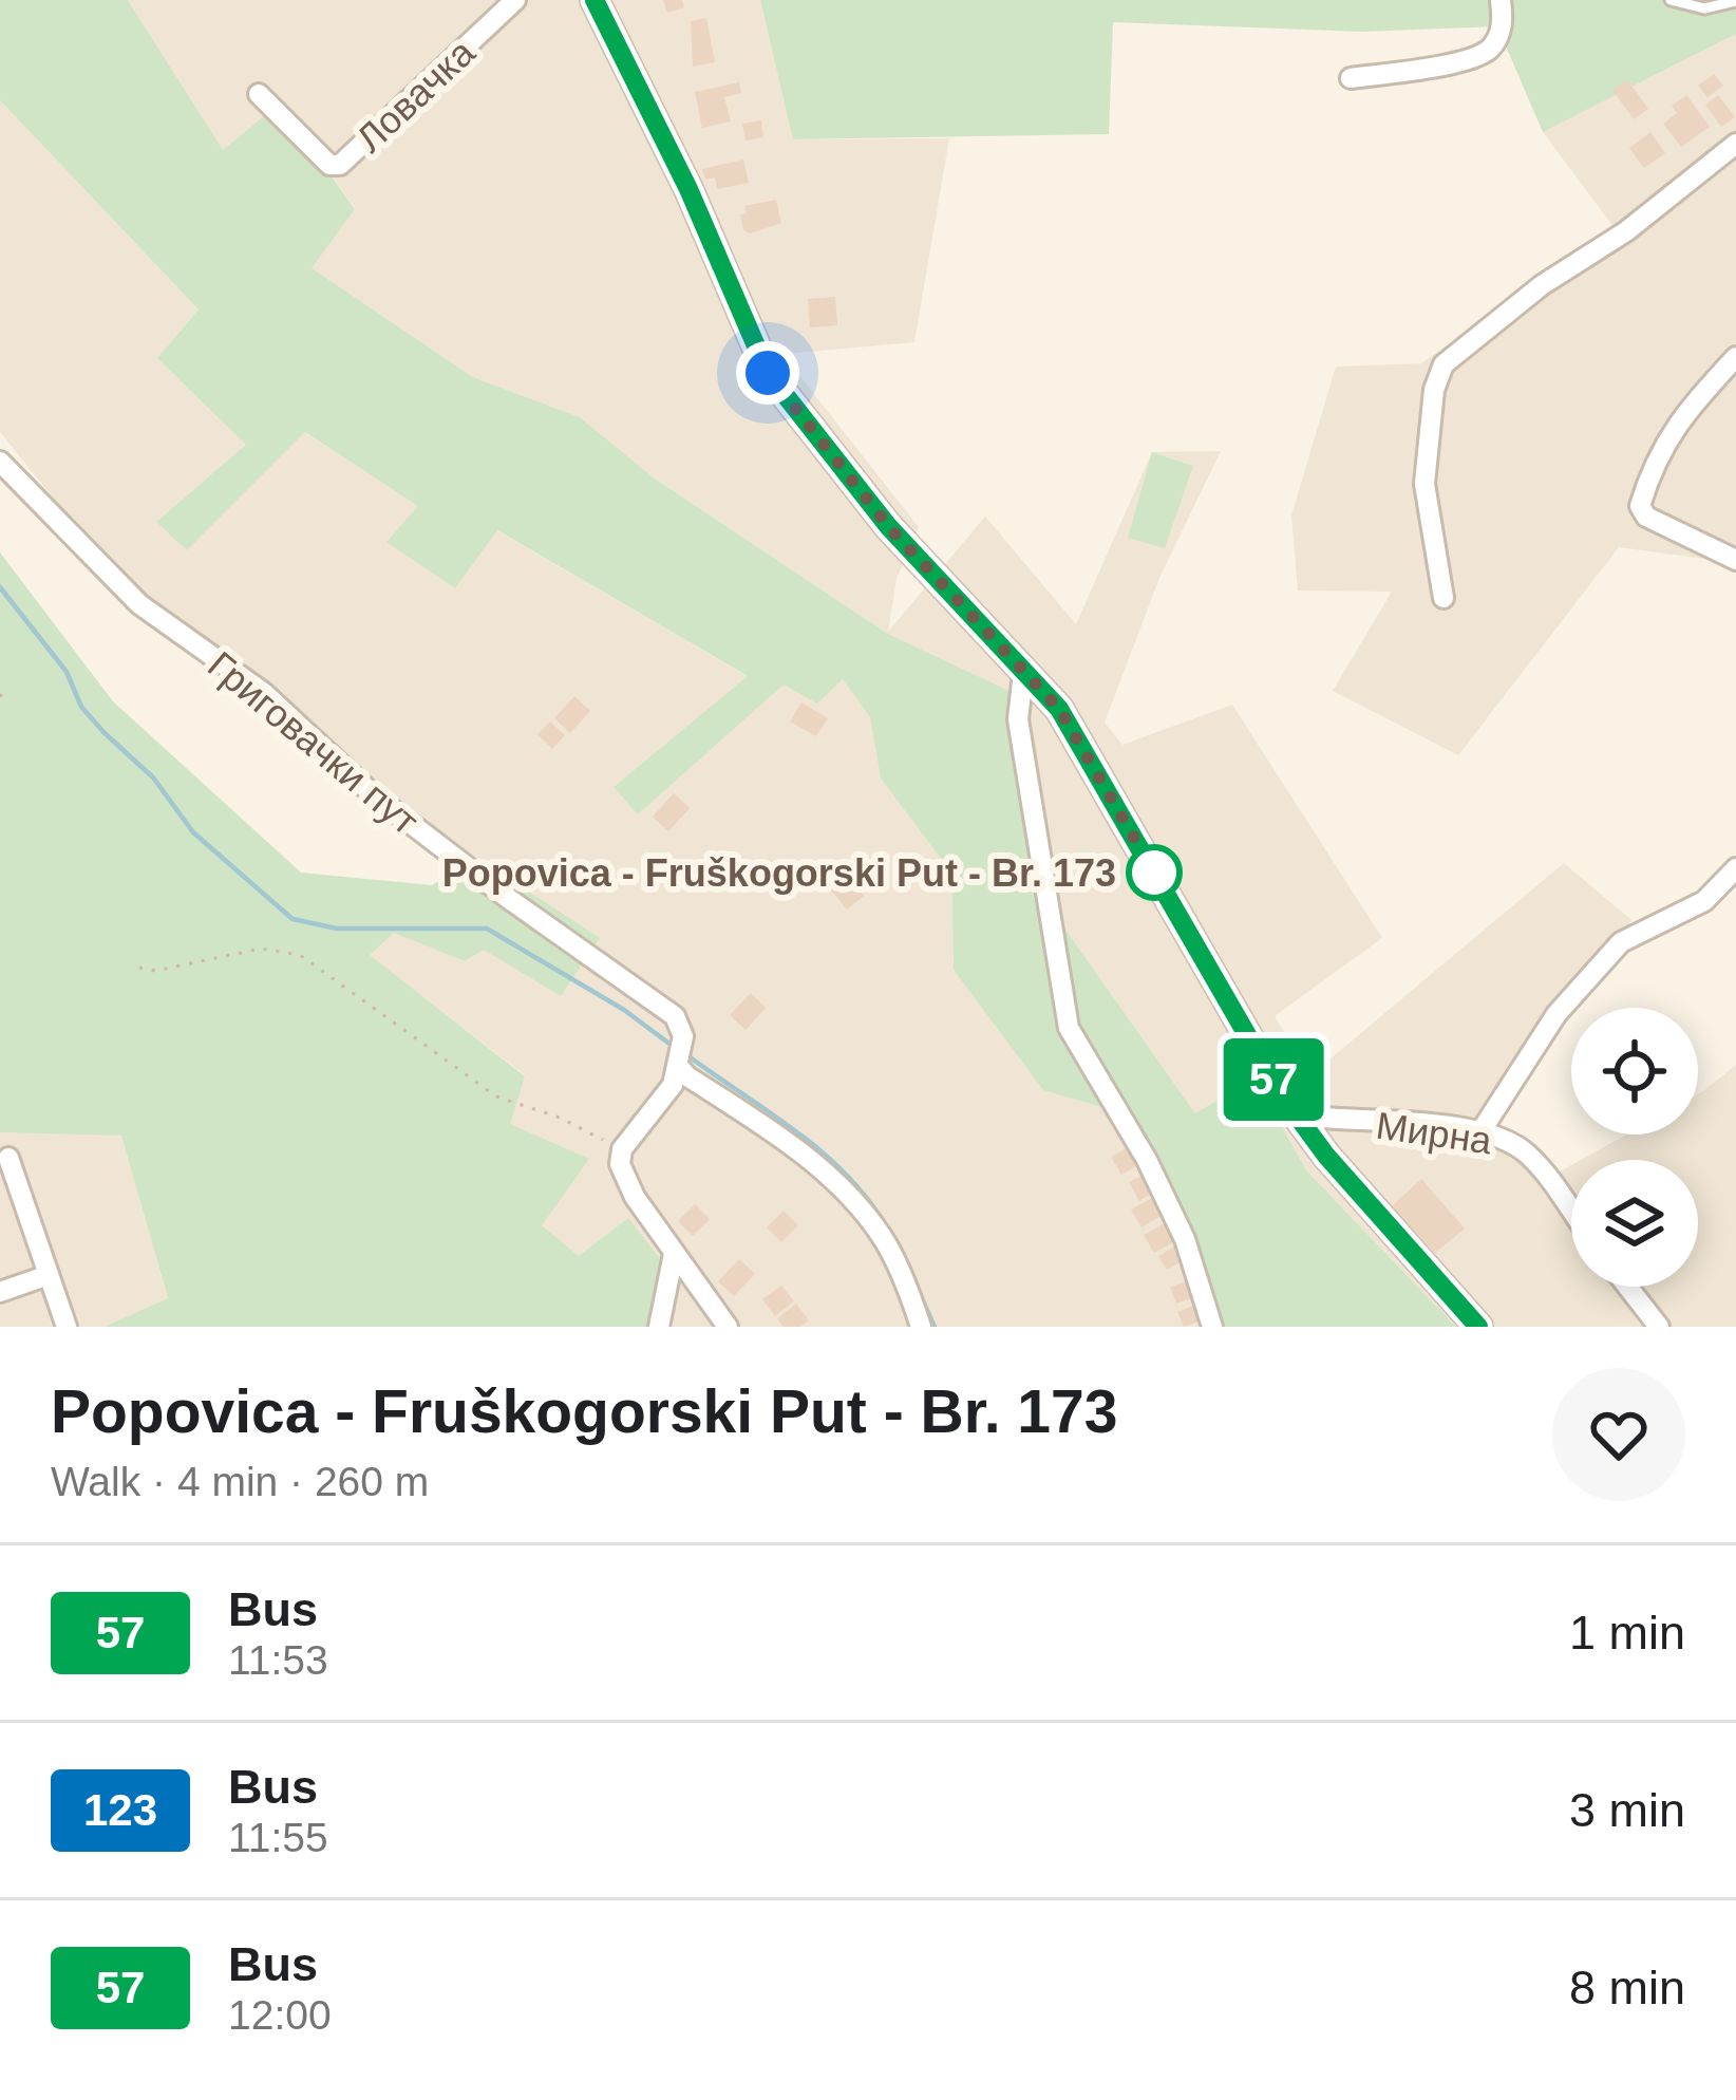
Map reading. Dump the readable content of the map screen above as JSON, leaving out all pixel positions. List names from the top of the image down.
{
  "streets": {
    "street": ["Ловачка", "Григовачки пут", "Мирна"]
  },
  "places": ["Popovica - Fruškogorski Put - Br. 173"],
  "lines": ["bus line 57"],
  "page": {
    "on_map": "57",
    "heading": ["Popovica - Fruškogorski Put - Br. 173", "Walk · 4 min · 260 m"],
    "list": [
      {
        "mark": "57",
        "name": "Bus",
        "note": "11:53",
        "value": "1 min"
      },
      {
        "mark": "123",
        "name": "Bus",
        "note": "11:55",
        "value": "3 min"
      },
      {
        "mark": "57",
        "name": "Bus",
        "note": "12:00",
        "value": "8 min"
      }
    ]
  }
}
